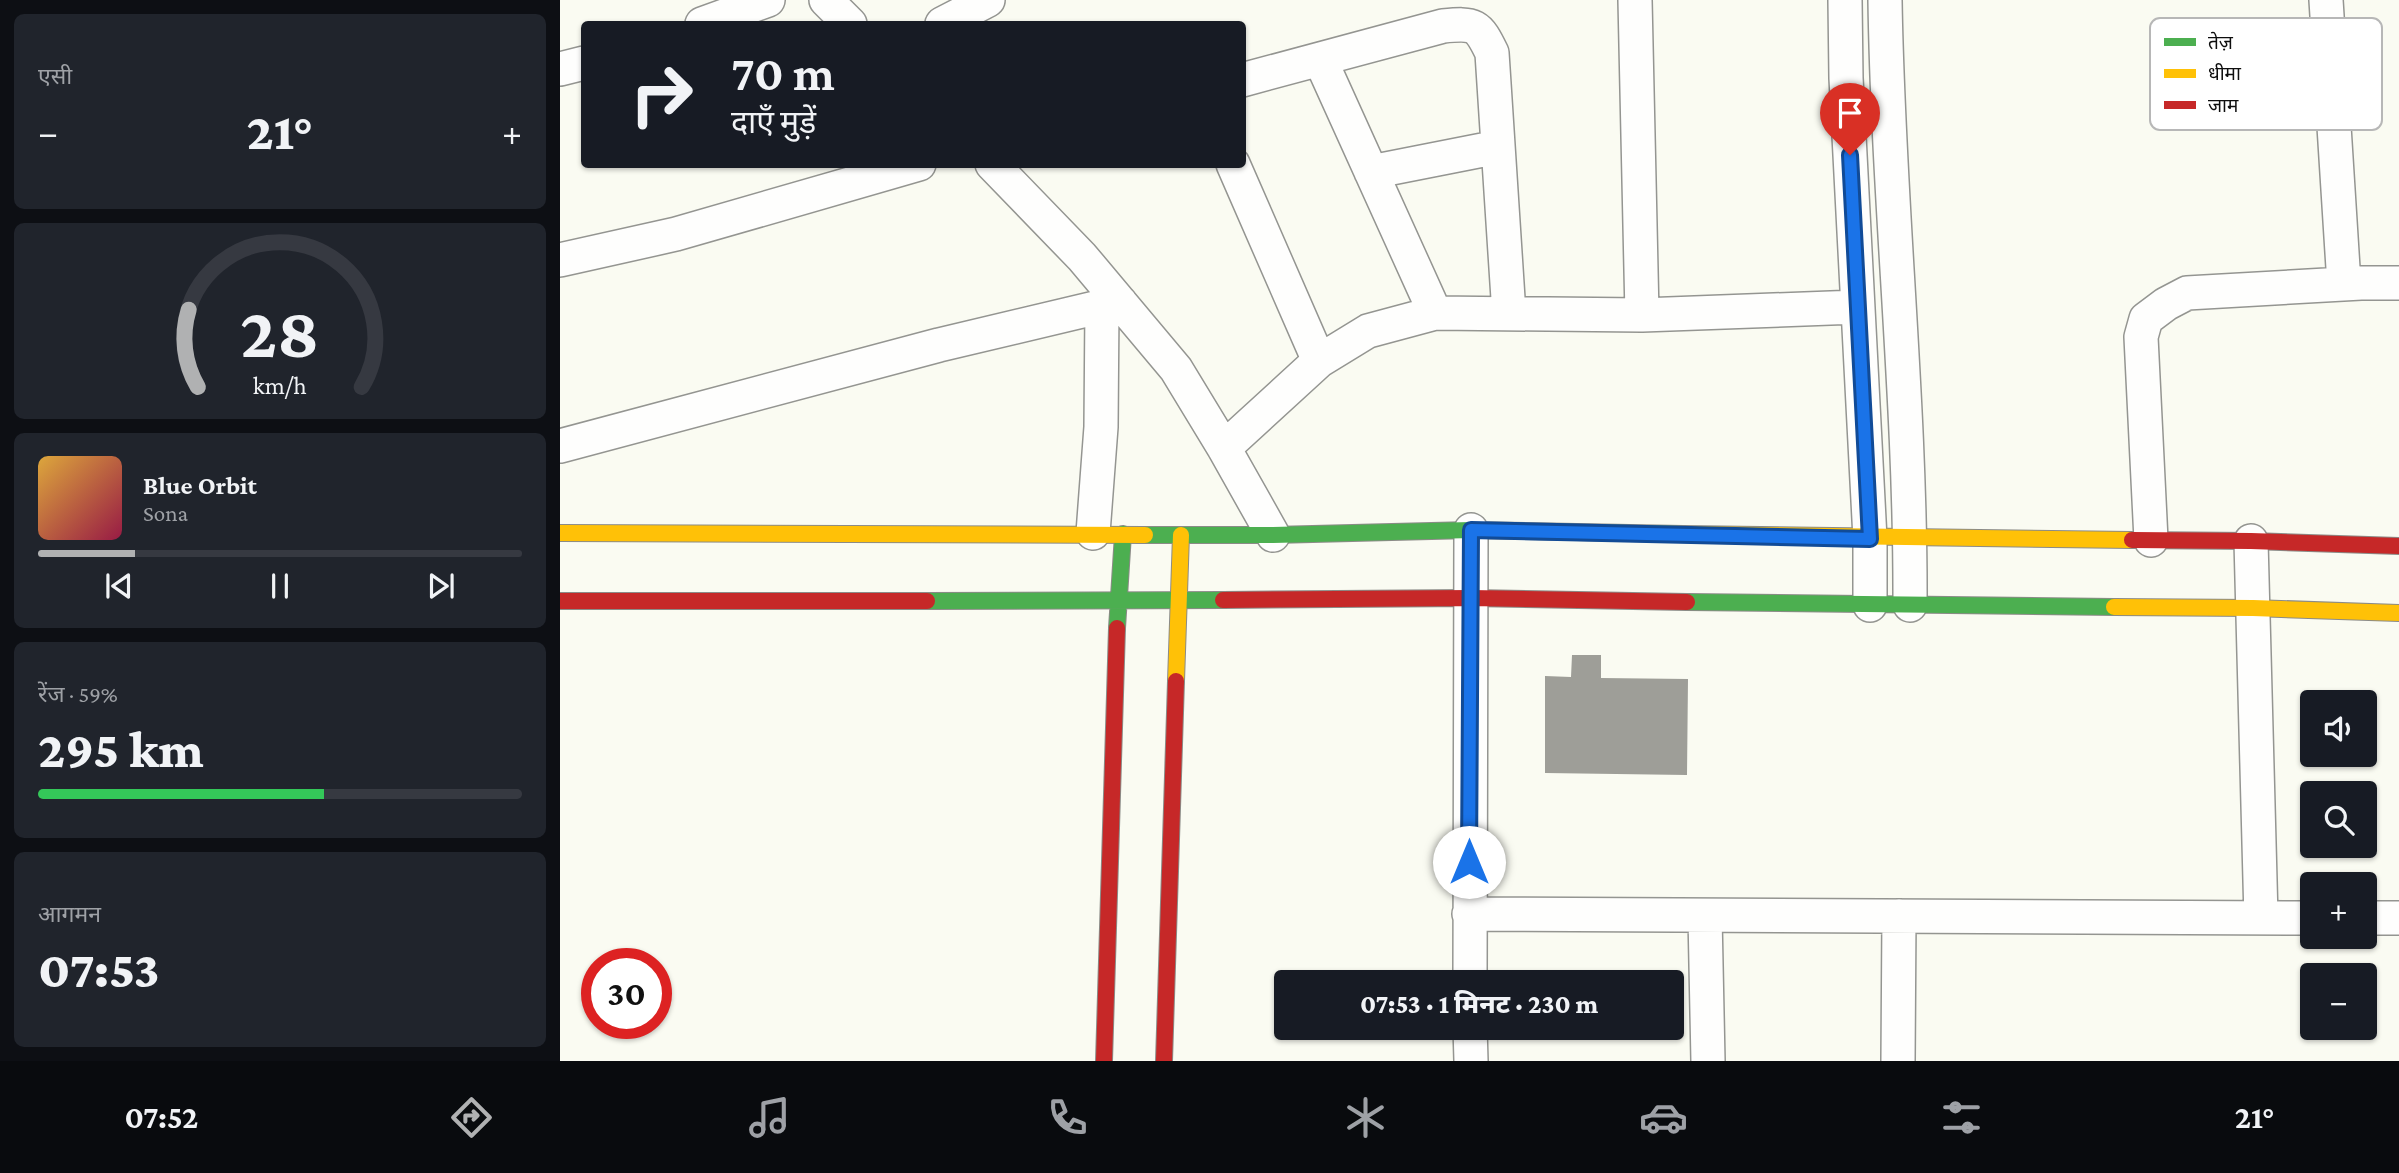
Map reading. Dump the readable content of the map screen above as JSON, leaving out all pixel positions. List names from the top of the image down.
{
  "legend": ["तेज़", "धीमा", "जाम"],
  "page": {
    "tile": [
      "एसी",
      ["रेंज · 59%", "295 km"],
      ["आगमन", "07:53"]
    ],
    "turn": ["70 m", "दाएँ मुड़ें"],
    "heat": ["−", "21°", "+"],
    "song": ["Blue Orbit", "Sona"],
    "map_buttons": ["+", "−"],
    "limit": "30",
    "trip": "07:53 · 1 मिनट · 230 m",
    "tabs": ["07:52", "21°"],
    "gauge": ["28", "km/h"]
  }
}
